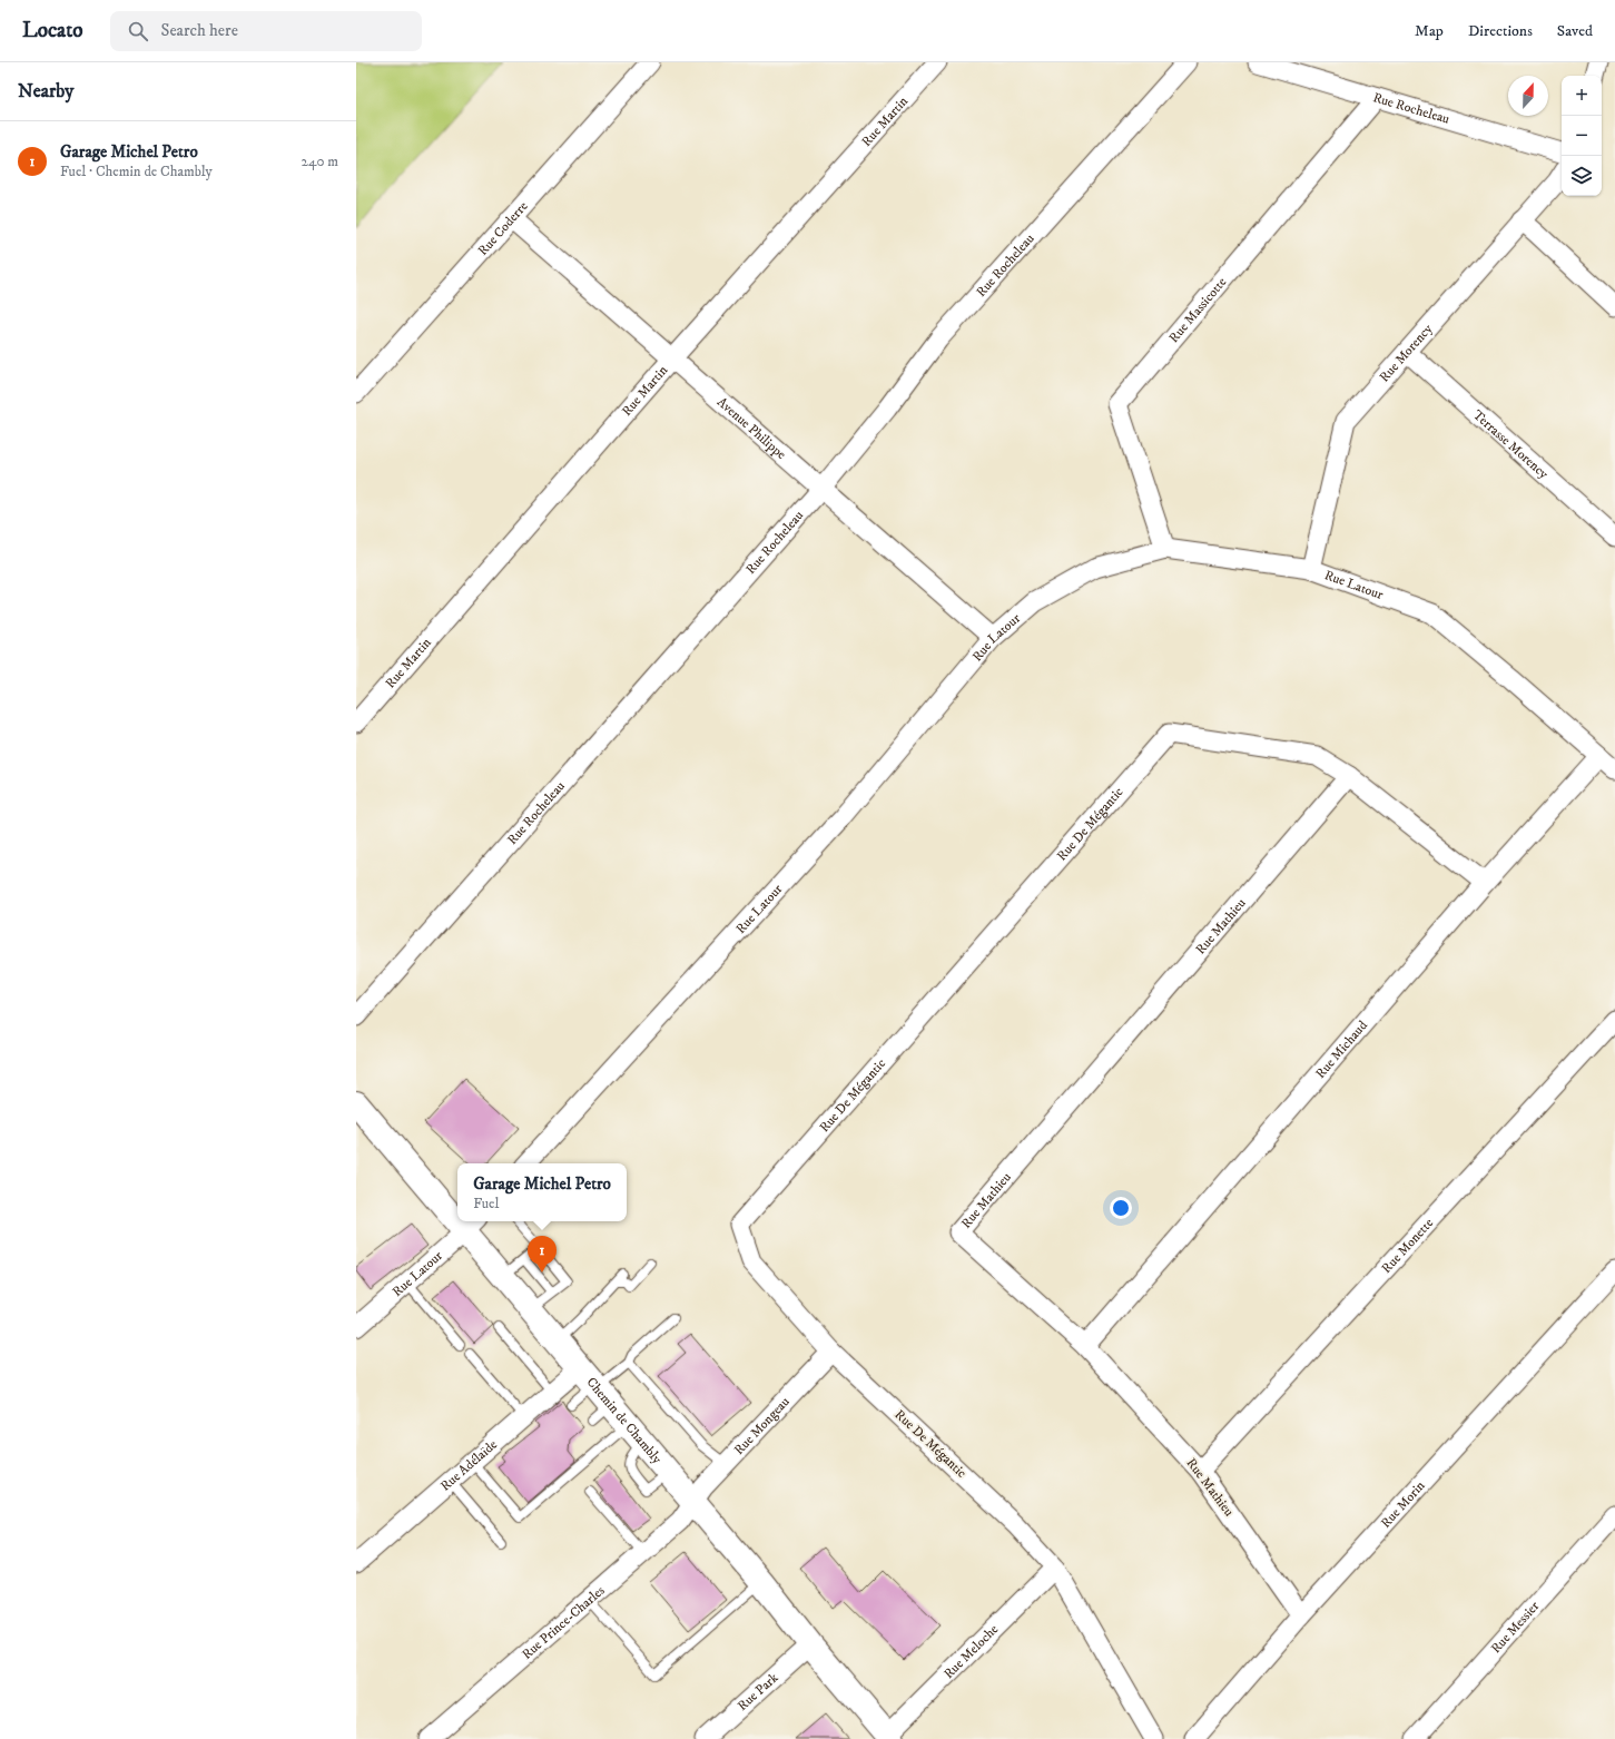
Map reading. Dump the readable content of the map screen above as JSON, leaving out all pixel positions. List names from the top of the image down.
{
  "streets": {
    "street": [
      "Rue Rocheleau",
      "Rue Martin",
      "Rue Coderre",
      "Rue Massicotte",
      "Rue Morency",
      "Avenue Philippe",
      "Terrasse Morency",
      "Rue Latour",
      "Rue De Mégantic",
      "Rue Mathieu",
      "Rue Michaud",
      "Rue Monette",
      "Chemin de Chambly",
      "Rue Mongeau",
      "Rue Adélaïde",
      "Rue Morin",
      "Rue Prince-Charles",
      "Rue Messier",
      "Rue Meloche",
      "Rue Park"
    ]
  },
  "crossings": [
    ["Rue Rocheleau", "Rue Massicotte"],
    ["Rue Rocheleau", "Avenue Philippe"],
    ["Rue Martin", "Avenue Philippe"],
    ["Rue Coderre", "Avenue Philippe"],
    ["Rue Massicotte", "Rue Latour"],
    ["Rue Morency", "Terrasse Morency"],
    ["Rue Morency", "Rue Latour"],
    ["Avenue Philippe", "Rue Latour"],
    ["Rue Latour", "Rue Michaud"],
    ["Rue Latour", "Chemin de Chambly"],
    ["Rue De Mégantic", "Rue Mathieu"],
    ["Rue De Mégantic", "Rue Michaud"],
    ["Rue De Mégantic", "Rue Mongeau"],
    ["Rue De Mégantic", "Rue Meloche"],
    ["Rue Mathieu", "Rue Michaud"],
    ["Rue Mathieu", "Rue Monette"],
    ["Rue Mathieu", "Rue Morin"],
    ["Chemin de Chambly", "Rue Mongeau"],
    ["Chemin de Chambly", "Rue Adélaïde"],
    ["Chemin de Chambly", "Rue Prince-Charles"],
    ["Chemin de Chambly", "Rue Meloche"],
    ["Chemin de Chambly", "Rue Park"],
    ["Rue Mongeau", "Rue Prince-Charles"]
  ],
  "north": "top",
  "page": {
    "header": "Locato",
    "search": "Search here",
    "nav": ["Map", "Directions", "Saved"],
    "heading": "Nearby",
    "map_buttons": ["+", "−"],
    "list": [
      {
        "mark": "1",
        "name": "Garage Michel Petro",
        "note": "Fuel · Chemin de Chambly",
        "value": "240 m"
      }
    ],
    "popup": ["Garage Michel Petro", "Fuel"],
    "pins": "1"
  }
}
